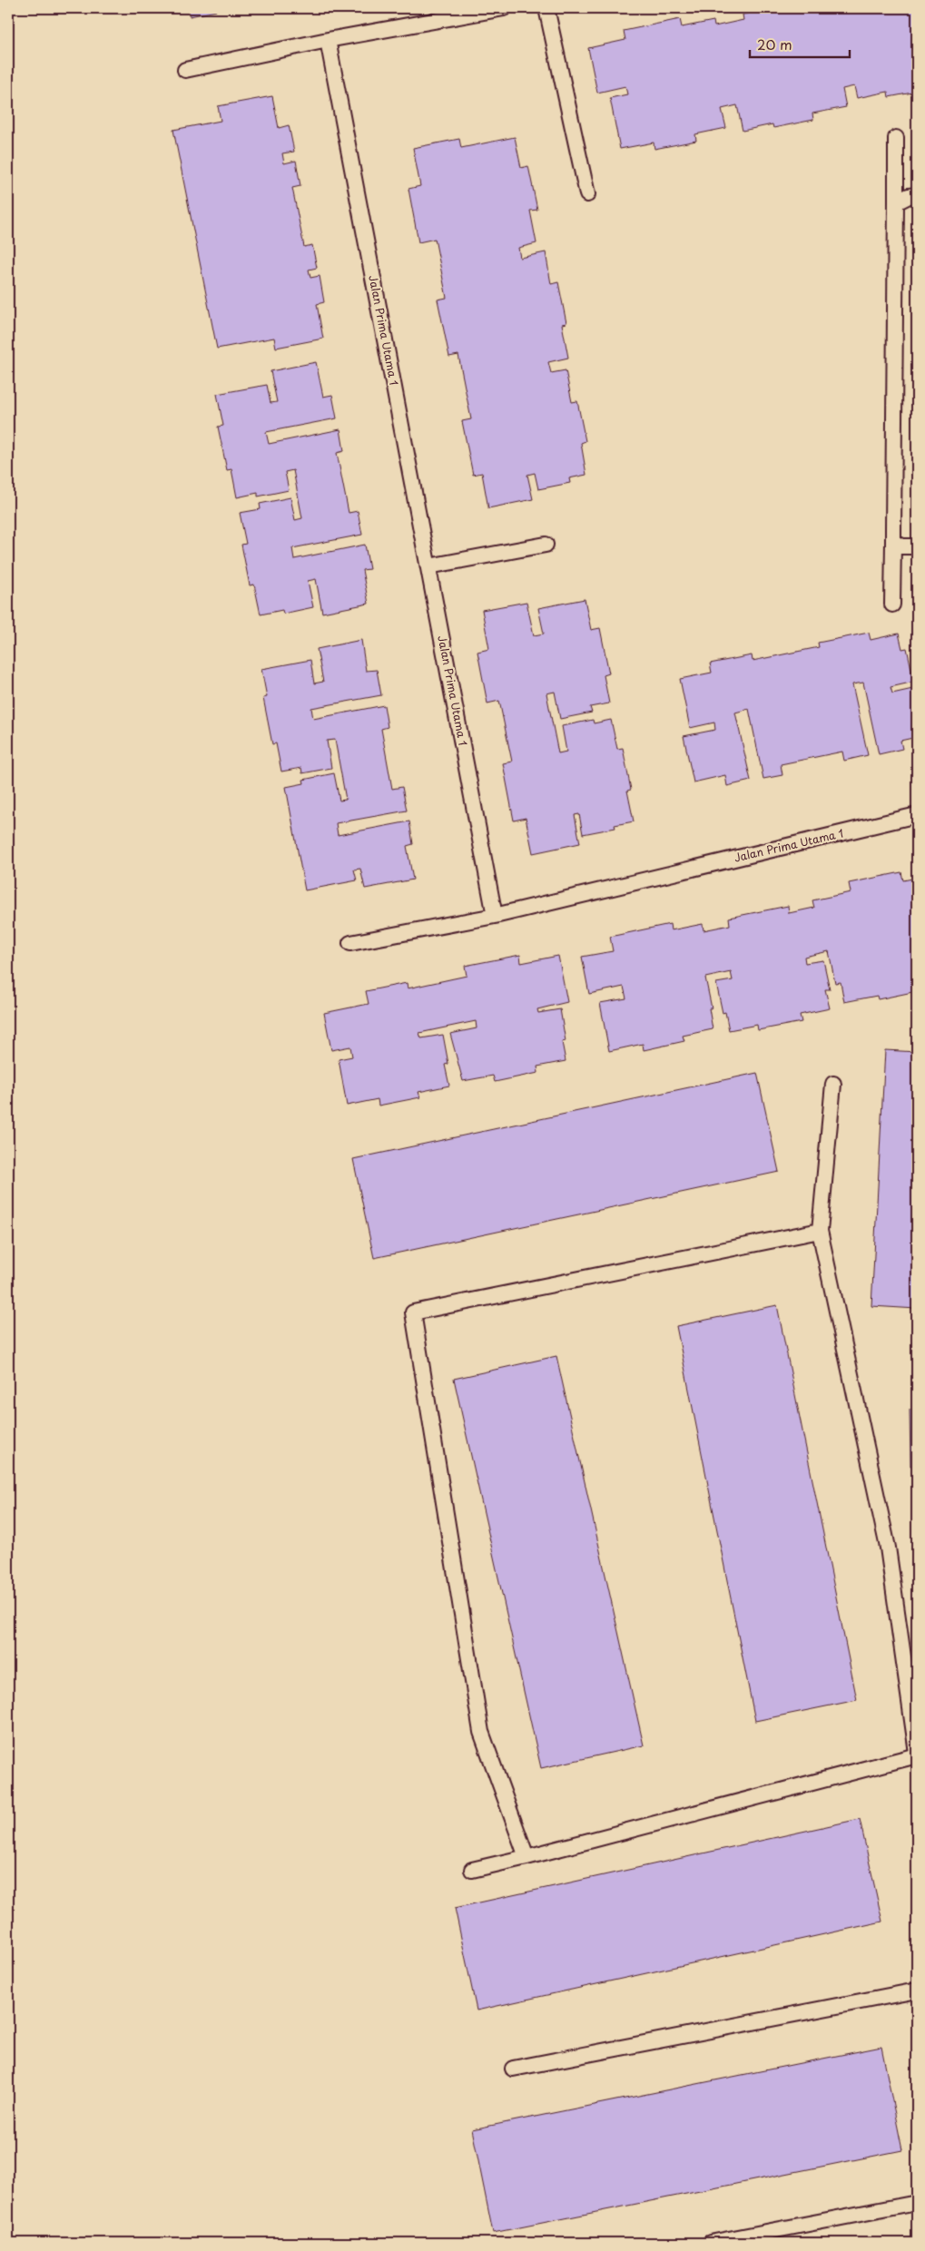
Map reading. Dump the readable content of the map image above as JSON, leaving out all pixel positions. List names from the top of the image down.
{
  "streets": {
    "lane": ["Jalan Prima Utama 1"]
  },
  "scale_bar": "20 m"
}
